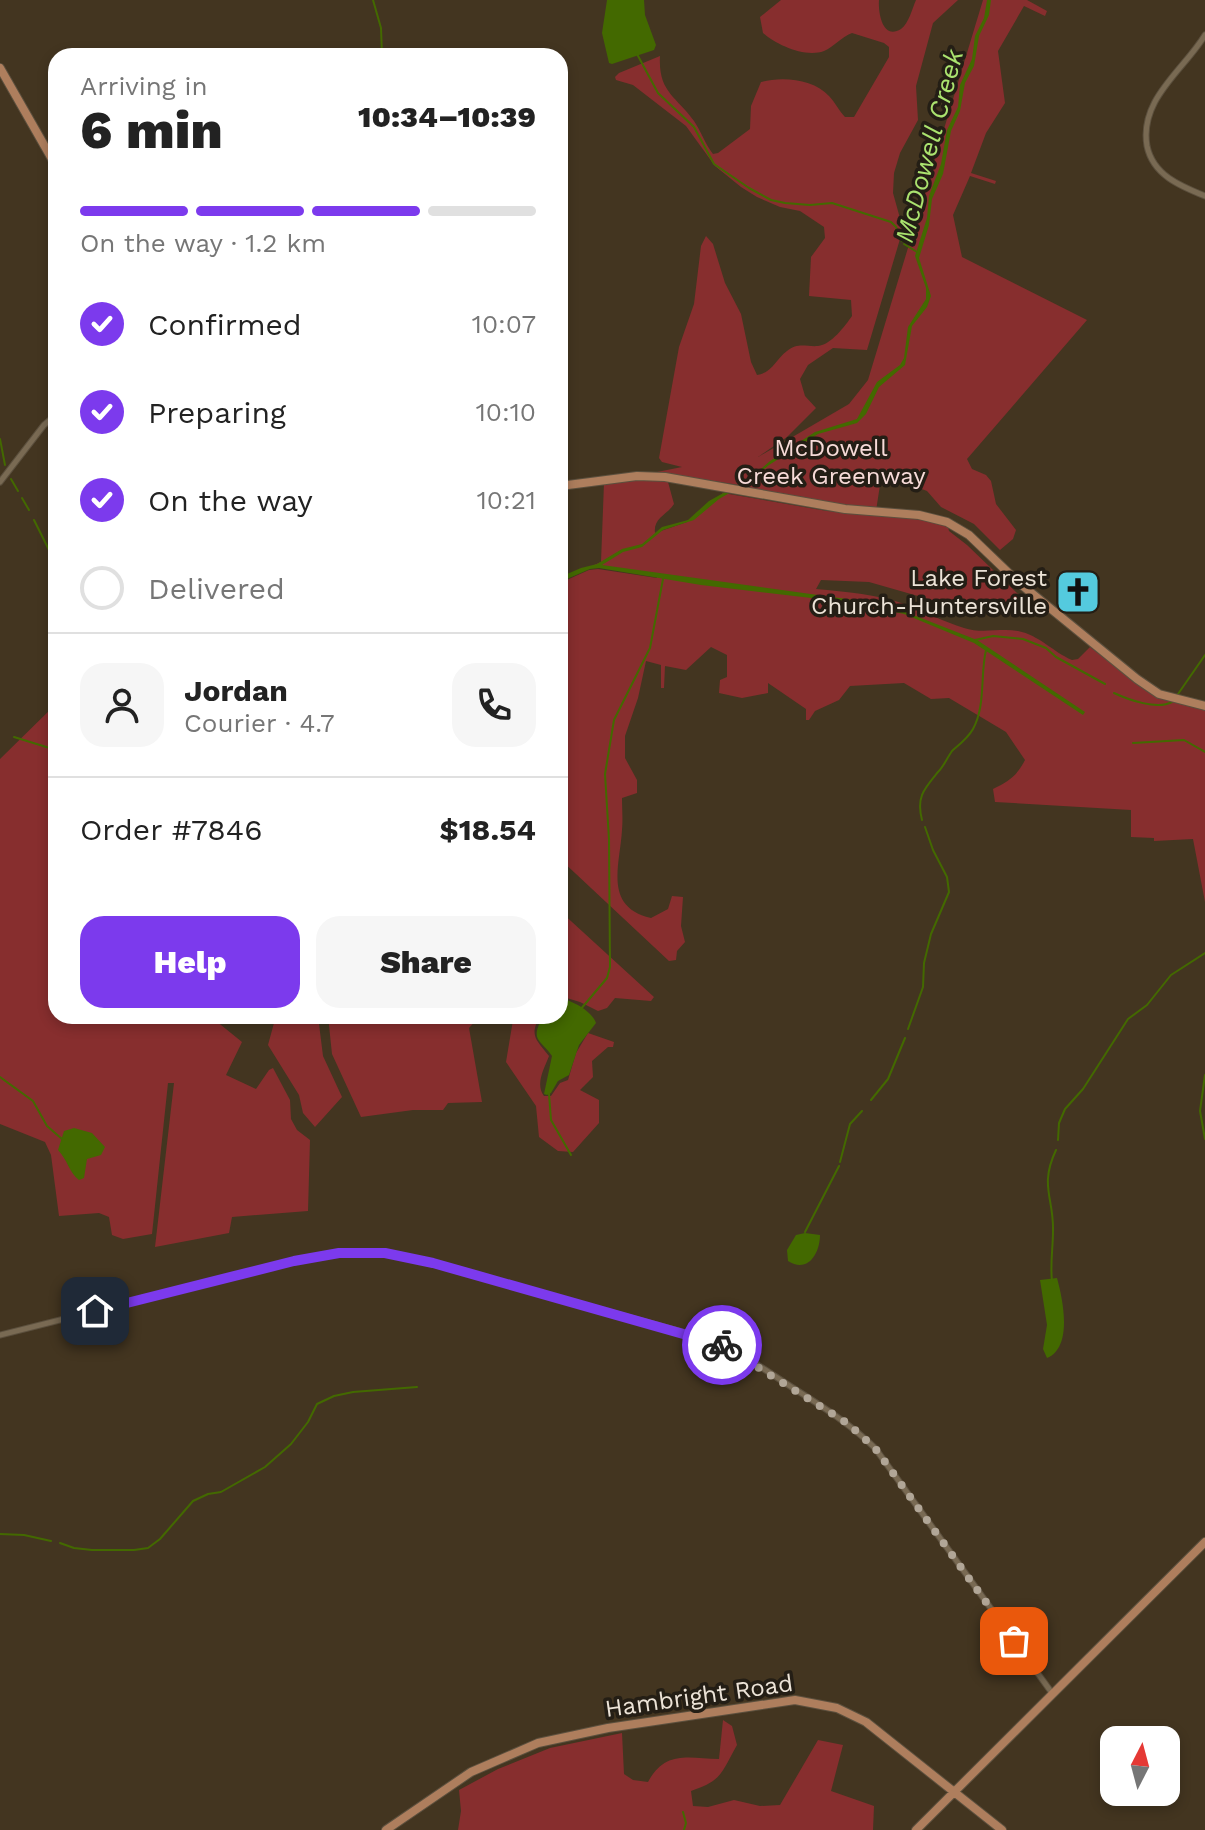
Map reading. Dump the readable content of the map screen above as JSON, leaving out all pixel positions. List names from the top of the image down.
{
  "streets": {
    "main road": ["Hambright Road"]
  },
  "water": ["McDowell Creek"],
  "parks": ["McDowell Creek Greenway"],
  "places": {
    "church": ["Lake Forest Church-Huntersville"]
  },
  "north": "top",
  "page": {
    "heading": ["6 min", "Arriving in", "10:34–10:39"],
    "panel": [
      "Jordan",
      "Courier · 4.7",
      "Order #7846",
      "$18.54"
    ],
    "bar": "On the way · 1.2 km",
    "list": [
      ["Confirmed", "10:07"],
      ["Preparing", "10:10"],
      ["On the way", "10:21"],
      "Delivered"
    ],
    "buttons": ["Help", "Share"]
  }
}
